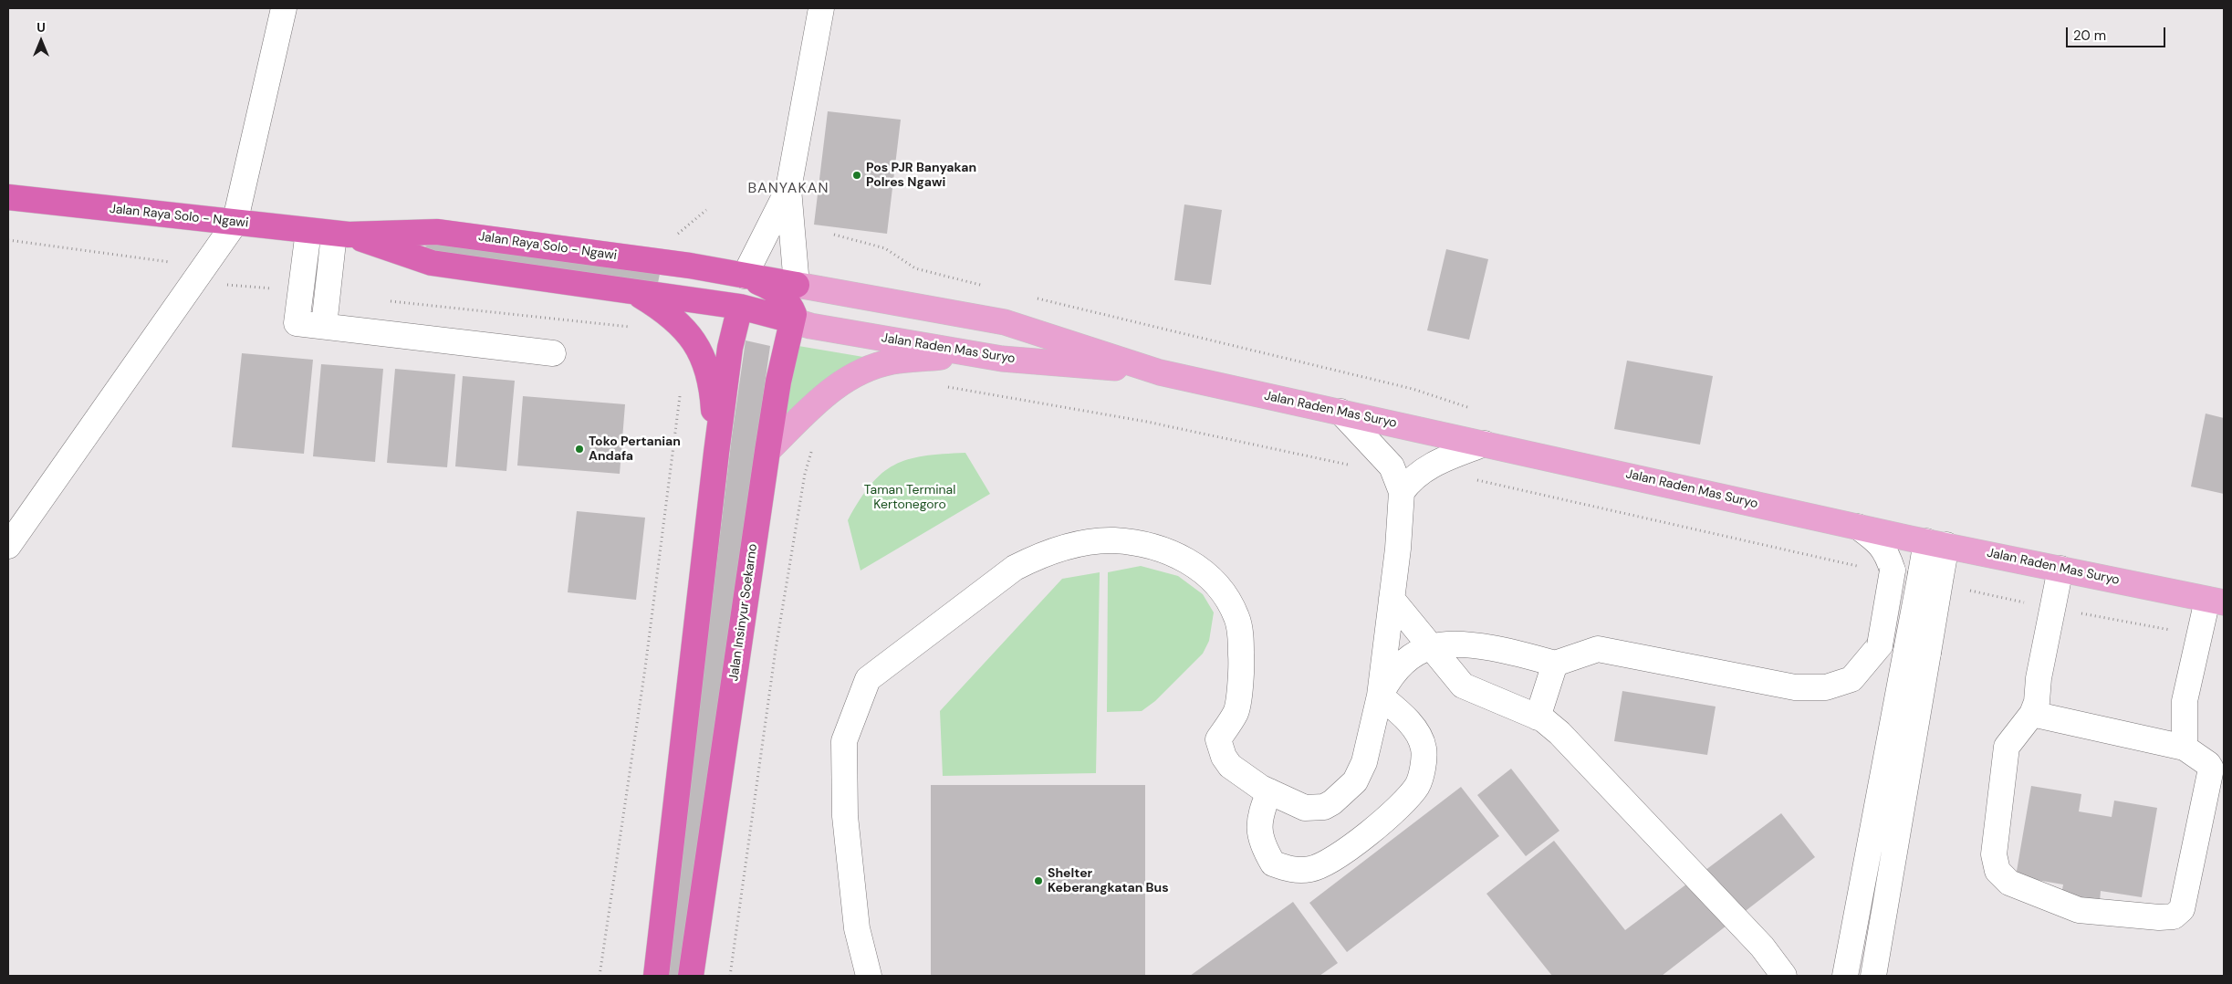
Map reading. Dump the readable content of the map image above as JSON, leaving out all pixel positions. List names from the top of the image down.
{
  "streets": {
    "highway": ["Jalan Raya Solo - Ngawi", "Jalan Raden Mas Suryo", "Jalan Insinyur Soekarno"]
  },
  "crossings": [
    ["Jalan Raya Solo - Ngawi", "Jalan Raden Mas Suryo"],
    ["Jalan Raden Mas Suryo", "Jalan Insinyur Soekarno"]
  ],
  "districts": ["BANYAKAN"],
  "parks": ["Taman Terminal Kertonegoro"],
  "places": ["Pos PJR Banyakan Polres Ngawi", "Toko Pertanian Andafa", "Shelter Keberangkatan Bus"],
  "scale_bar": "20 m",
  "north": "top"
}
